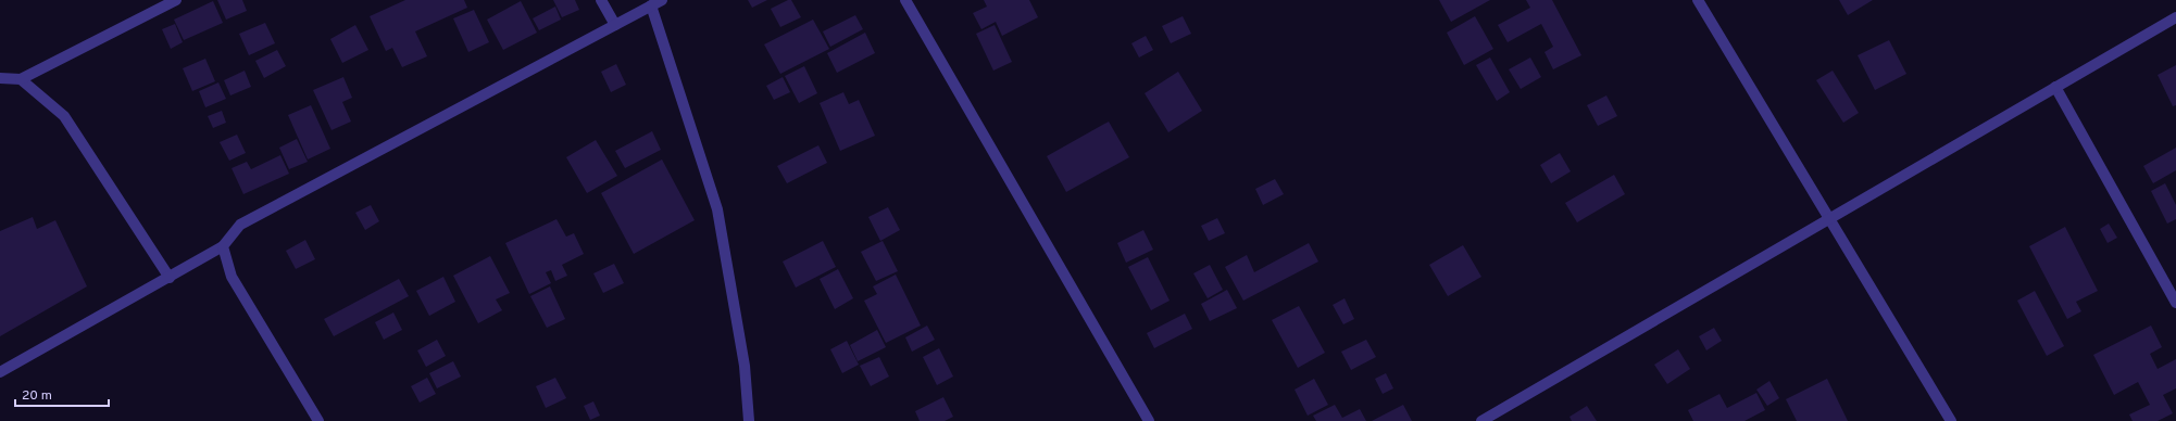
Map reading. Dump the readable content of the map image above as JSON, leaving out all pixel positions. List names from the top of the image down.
{
  "scale_bar": "20 m"
}
